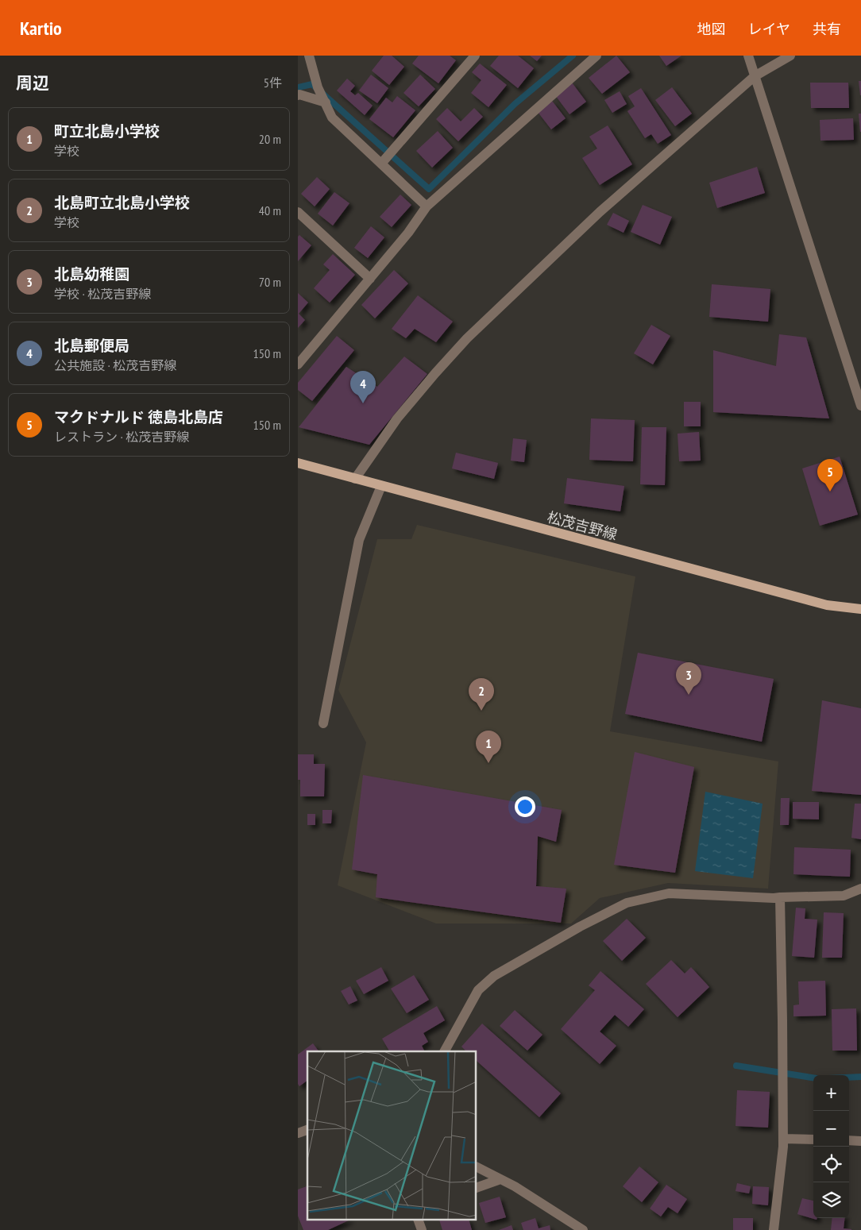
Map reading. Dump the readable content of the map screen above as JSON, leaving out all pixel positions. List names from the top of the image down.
{
  "streets": {
    "main road": ["松茂吉野線"]
  },
  "page": {
    "header": "Kartio",
    "nav": ["地図", "レイヤ", "共有"],
    "heading": ["周辺", "5件"],
    "list": [
      {
        "mark": "1",
        "name": "町立北島小学校",
        "note": "学校",
        "value": "20 m"
      },
      {
        "mark": "2",
        "name": "北島町立北島小学校",
        "note": "学校",
        "value": "40 m"
      },
      {
        "mark": "3",
        "name": "北島幼稚園",
        "note": "学校 · 松茂吉野線",
        "value": "70 m"
      },
      {
        "mark": "4",
        "name": "北島郵便局",
        "note": "公共施設 · 松茂吉野線",
        "value": "150 m"
      },
      {
        "mark": "5",
        "name": "マクドナルド 徳島北島店",
        "note": "レストラン · 松茂吉野線",
        "value": "150 m"
      }
    ],
    "pins": [
      "4",
      "5",
      "3",
      "2",
      "1"
    ],
    "map_buttons": ["+", "−"]
  }
}
